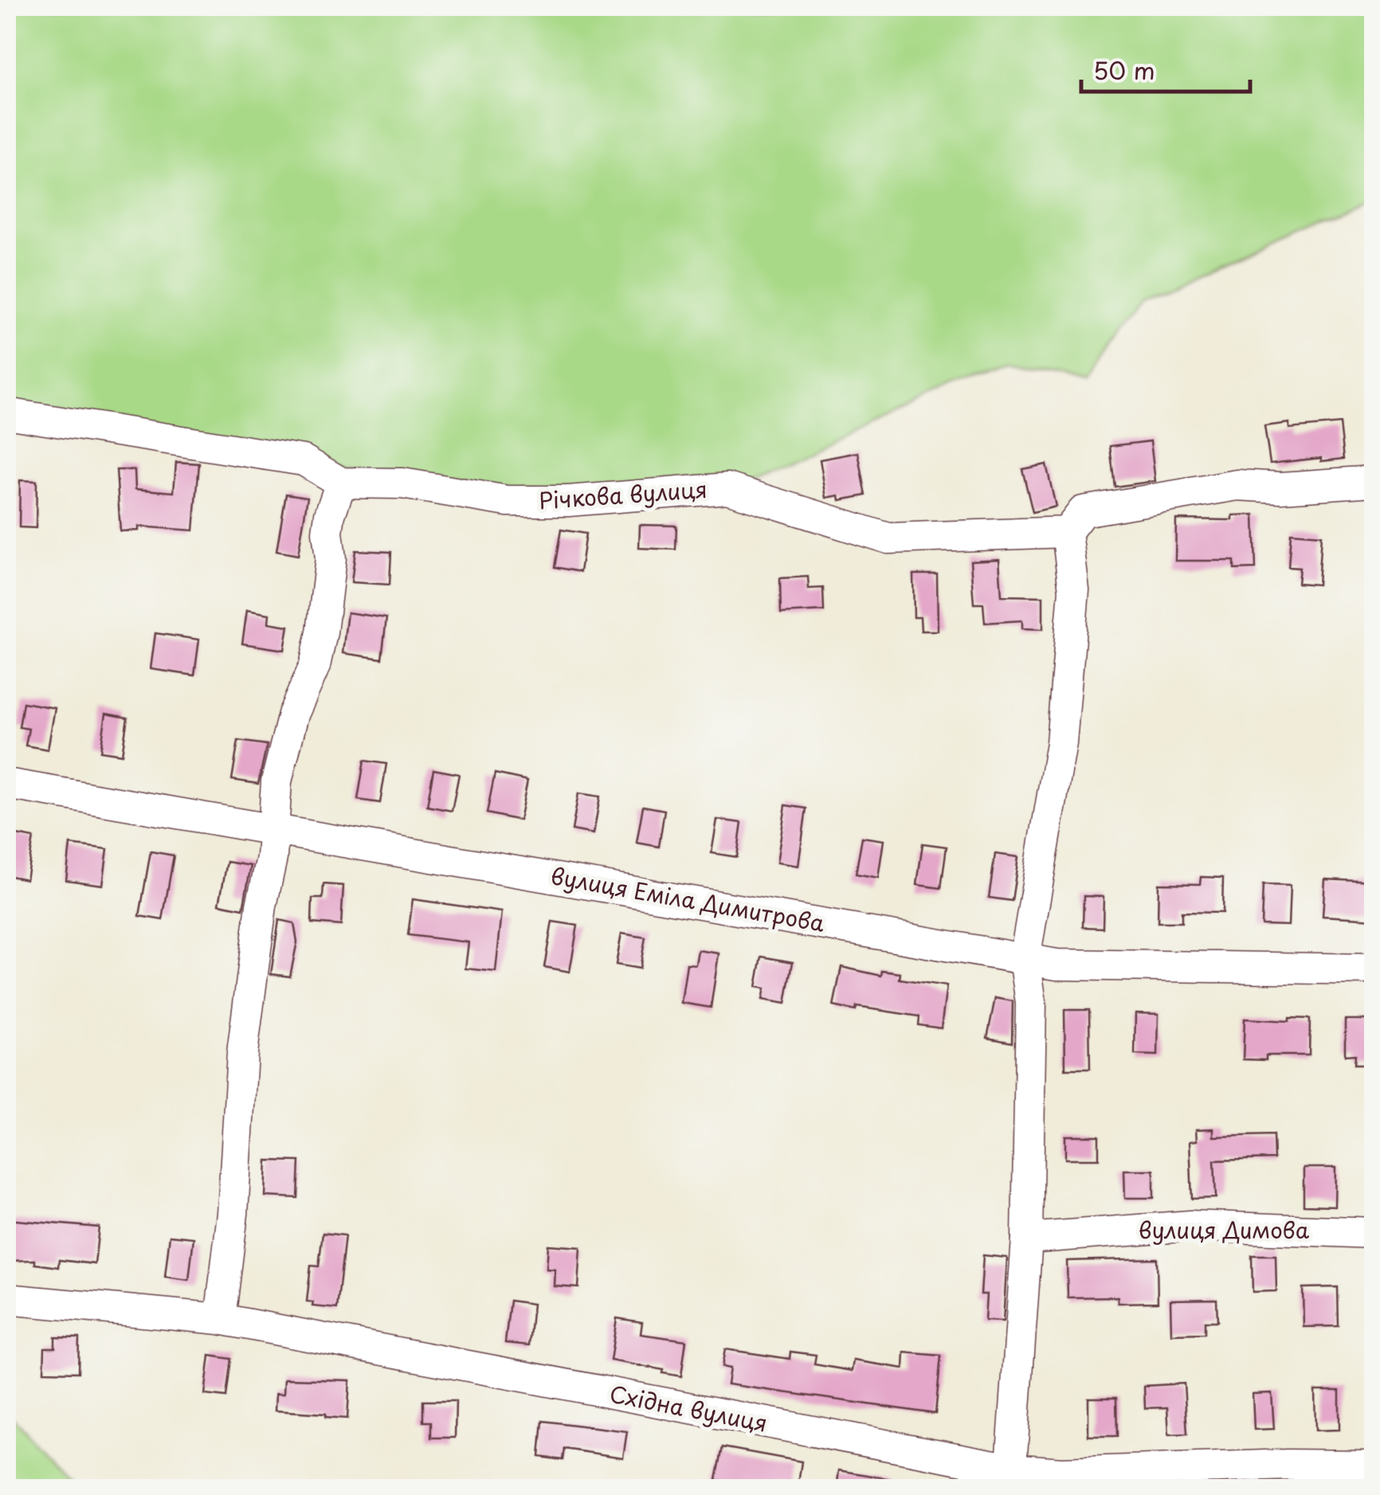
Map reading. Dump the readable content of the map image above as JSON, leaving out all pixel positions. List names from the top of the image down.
{
  "streets": {
    "street": [
      "Річкова вулиця",
      "вулиця Еміла Димитрова",
      "вулиця Димова",
      "Східна вулиця"
    ]
  },
  "scale_bar": "50 m"
}
